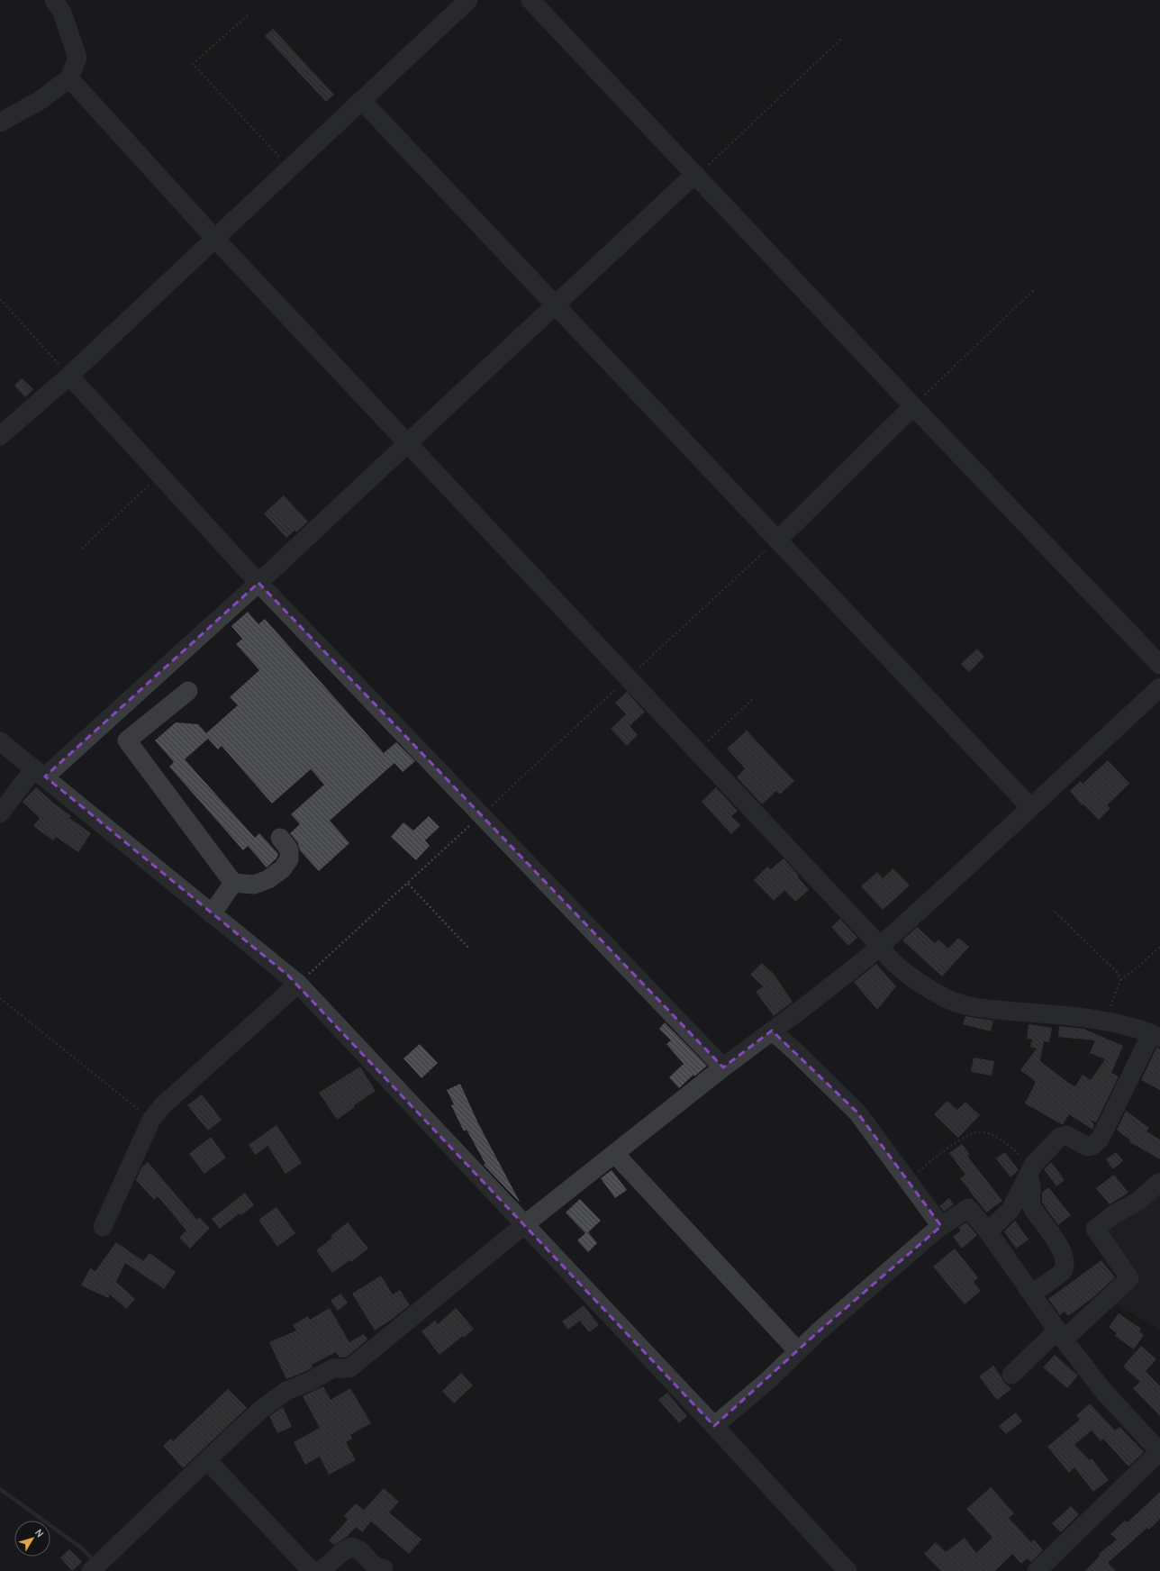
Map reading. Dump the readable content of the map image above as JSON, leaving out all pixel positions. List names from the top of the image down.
{
  "north": "top right"
}
